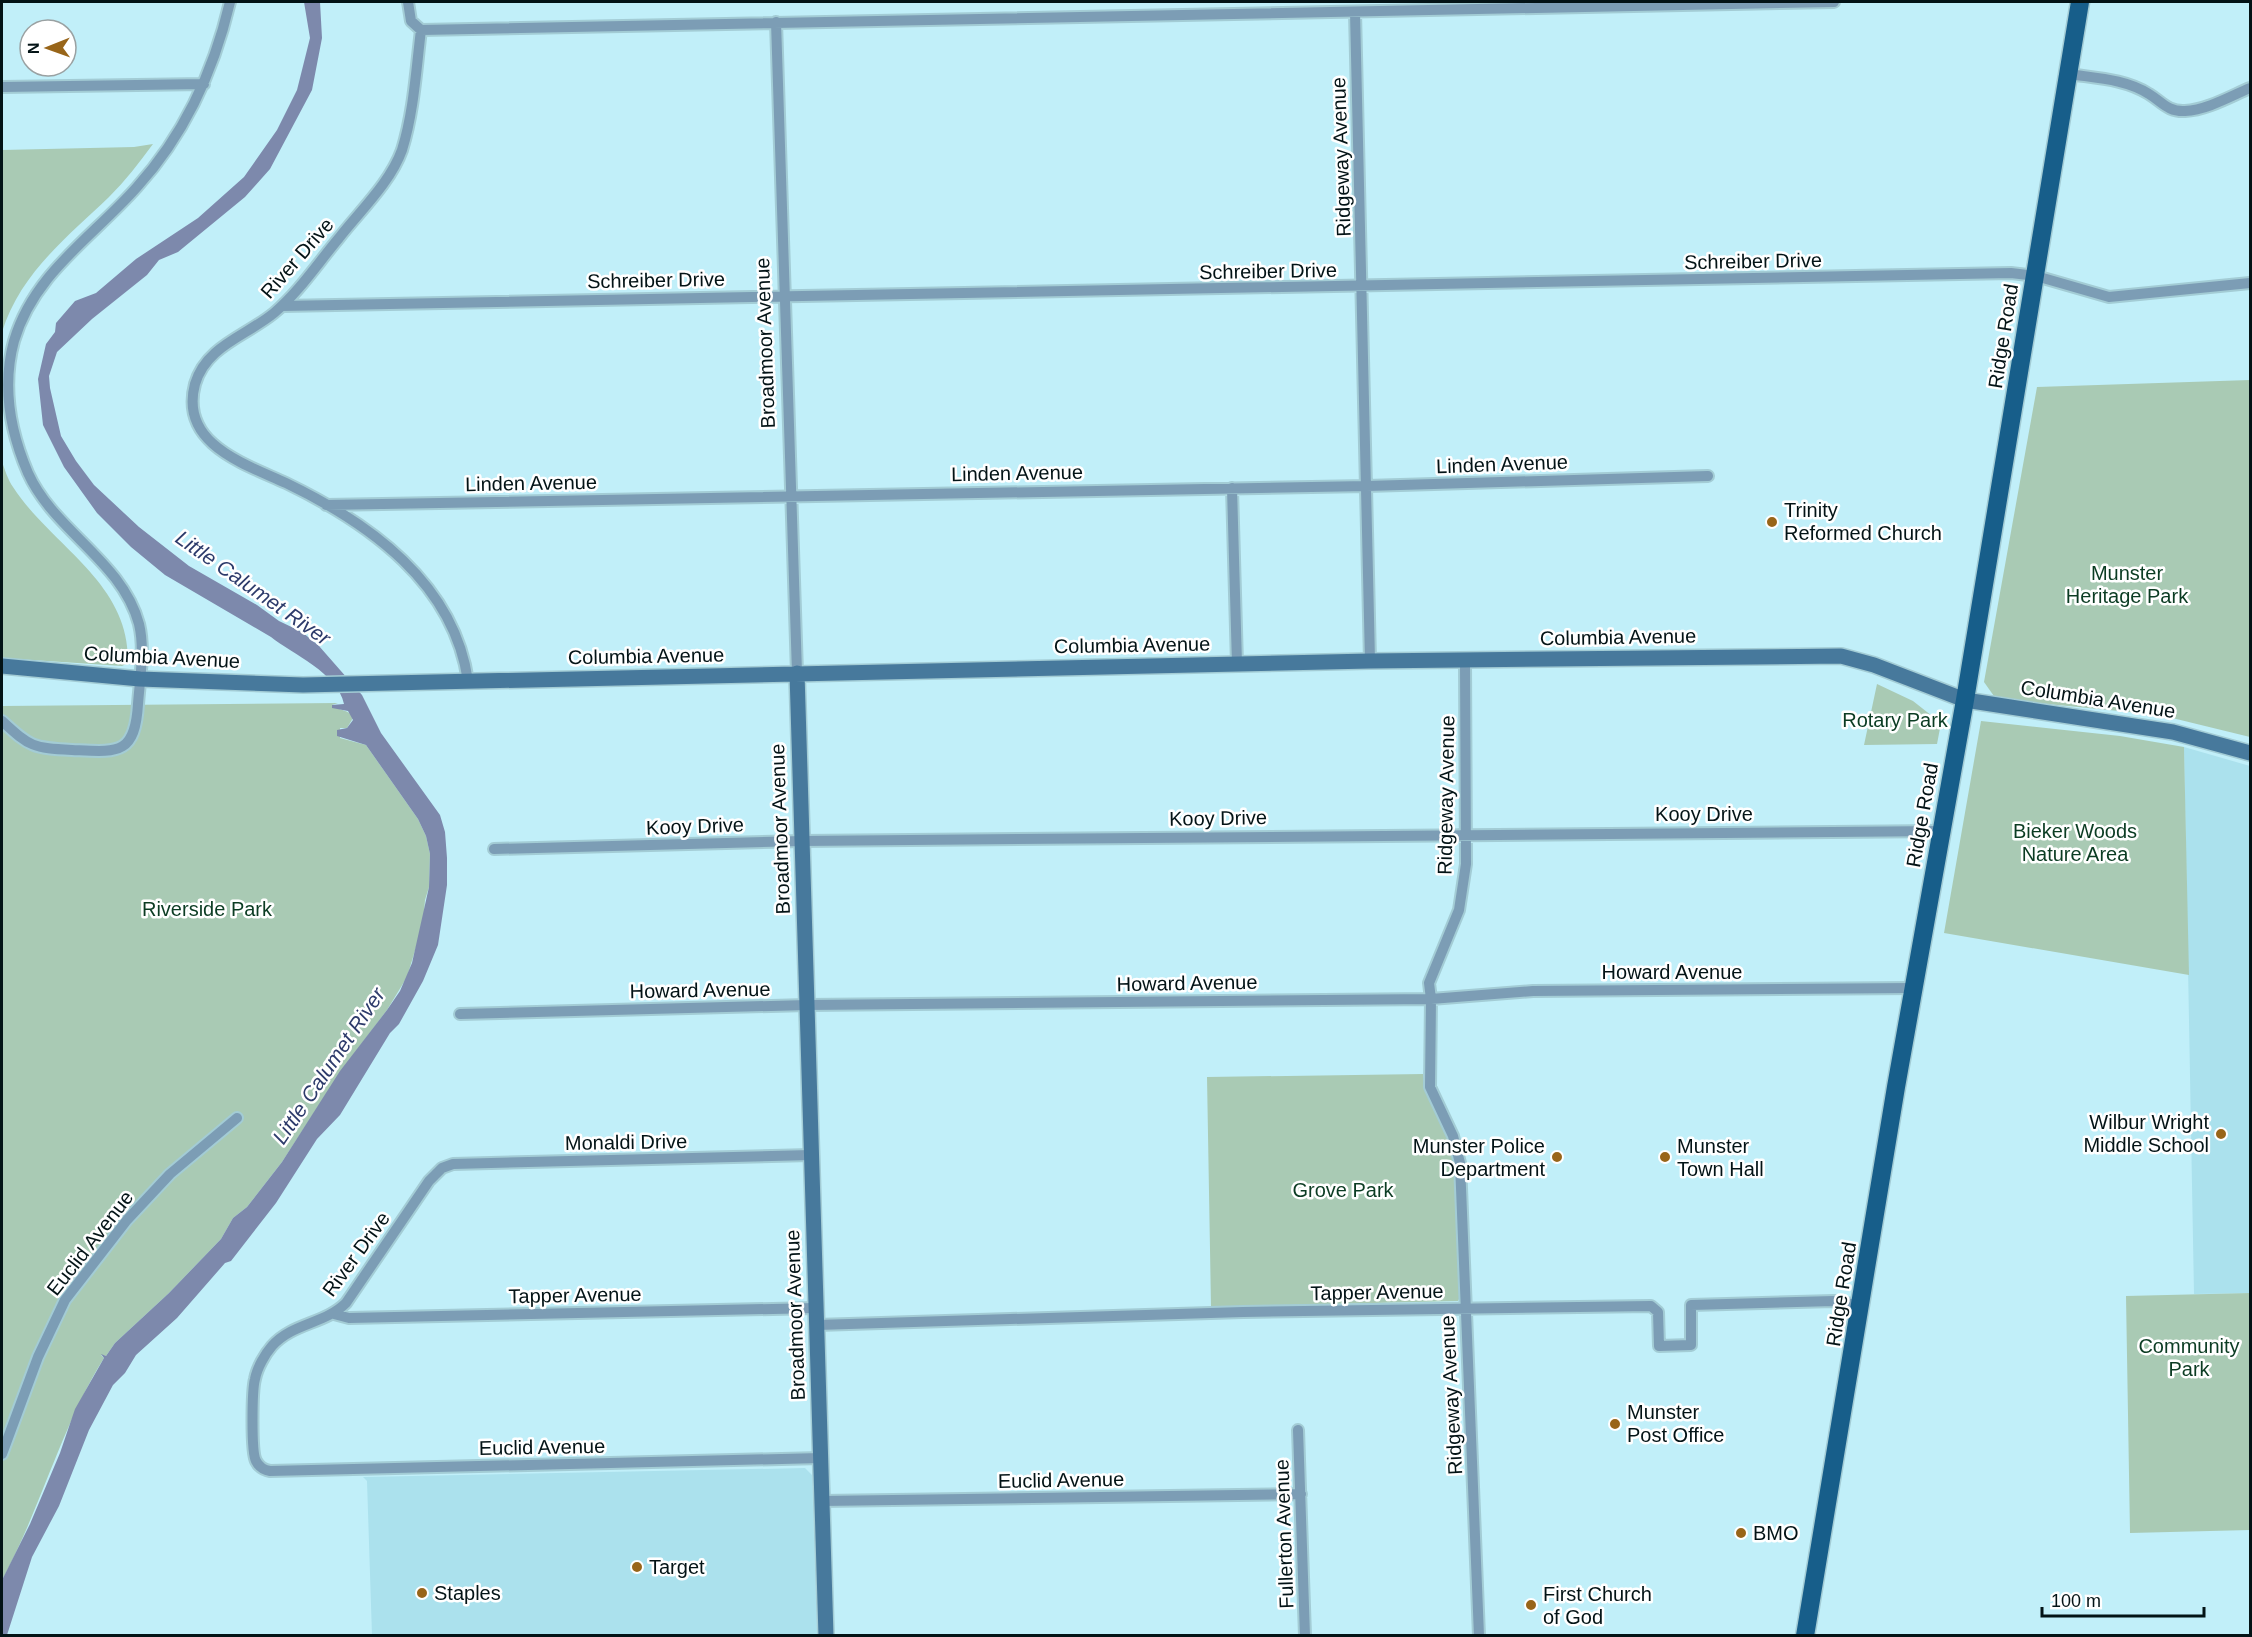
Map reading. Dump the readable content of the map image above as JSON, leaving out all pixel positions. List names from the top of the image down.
{
  "streets": {
    "main road": ["Ridge Road"],
    "street": [
      "Ridgeway Avenue",
      "River Drive",
      "Schreiber Drive",
      "Broadmoor Avenue",
      "Linden Avenue",
      "Columbia Avenue",
      "Kooy Drive",
      "Howard Avenue",
      "Monaldi Drive",
      "Euclid Avenue",
      "Tapper Avenue",
      "Fullerton Avenue"
    ]
  },
  "crossings": [
    ["Ridgeway Avenue", "Schreiber Drive"],
    ["Ridgeway Avenue", "Linden Avenue"],
    ["Ridgeway Avenue", "Columbia Avenue"],
    ["Ridgeway Avenue", "Kooy Drive"],
    ["Ridgeway Avenue", "Howard Avenue"],
    ["Ridgeway Avenue", "Tapper Avenue"],
    ["River Drive", "Schreiber Drive"],
    ["River Drive", "Linden Avenue"],
    ["River Drive", "Columbia Avenue"],
    ["River Drive", "Monaldi Drive"],
    ["River Drive", "Euclid Avenue"],
    ["River Drive", "Tapper Avenue"],
    ["Schreiber Drive", "Ridge Road"],
    ["Schreiber Drive", "Broadmoor Avenue"],
    ["Ridge Road", "Columbia Avenue"],
    ["Ridge Road", "Kooy Drive"],
    ["Ridge Road", "Howard Avenue"],
    ["Ridge Road", "Tapper Avenue"],
    ["Broadmoor Avenue", "Linden Avenue"],
    ["Broadmoor Avenue", "Columbia Avenue"],
    ["Broadmoor Avenue", "Kooy Drive"],
    ["Broadmoor Avenue", "Howard Avenue"],
    ["Broadmoor Avenue", "Monaldi Drive"],
    ["Broadmoor Avenue", "Euclid Avenue"],
    ["Broadmoor Avenue", "Tapper Avenue"],
    ["Euclid Avenue", "Fullerton Avenue"]
  ],
  "water": ["Little Calumet River"],
  "parks": [
    "Munster Heritage Park",
    "Rotary Park",
    "Bieker Woods Nature Area",
    "Riverside Park",
    "Grove Park",
    "Community Park"
  ],
  "places": [
    "Trinity Reformed Church",
    "Wilbur Wright Middle School",
    "Munster Police Department",
    "Munster Town Hall",
    "Munster Post Office",
    "BMO",
    "Target",
    "Staples",
    "First Church of God"
  ],
  "scale_bar": "100 m",
  "north": "left"
}
